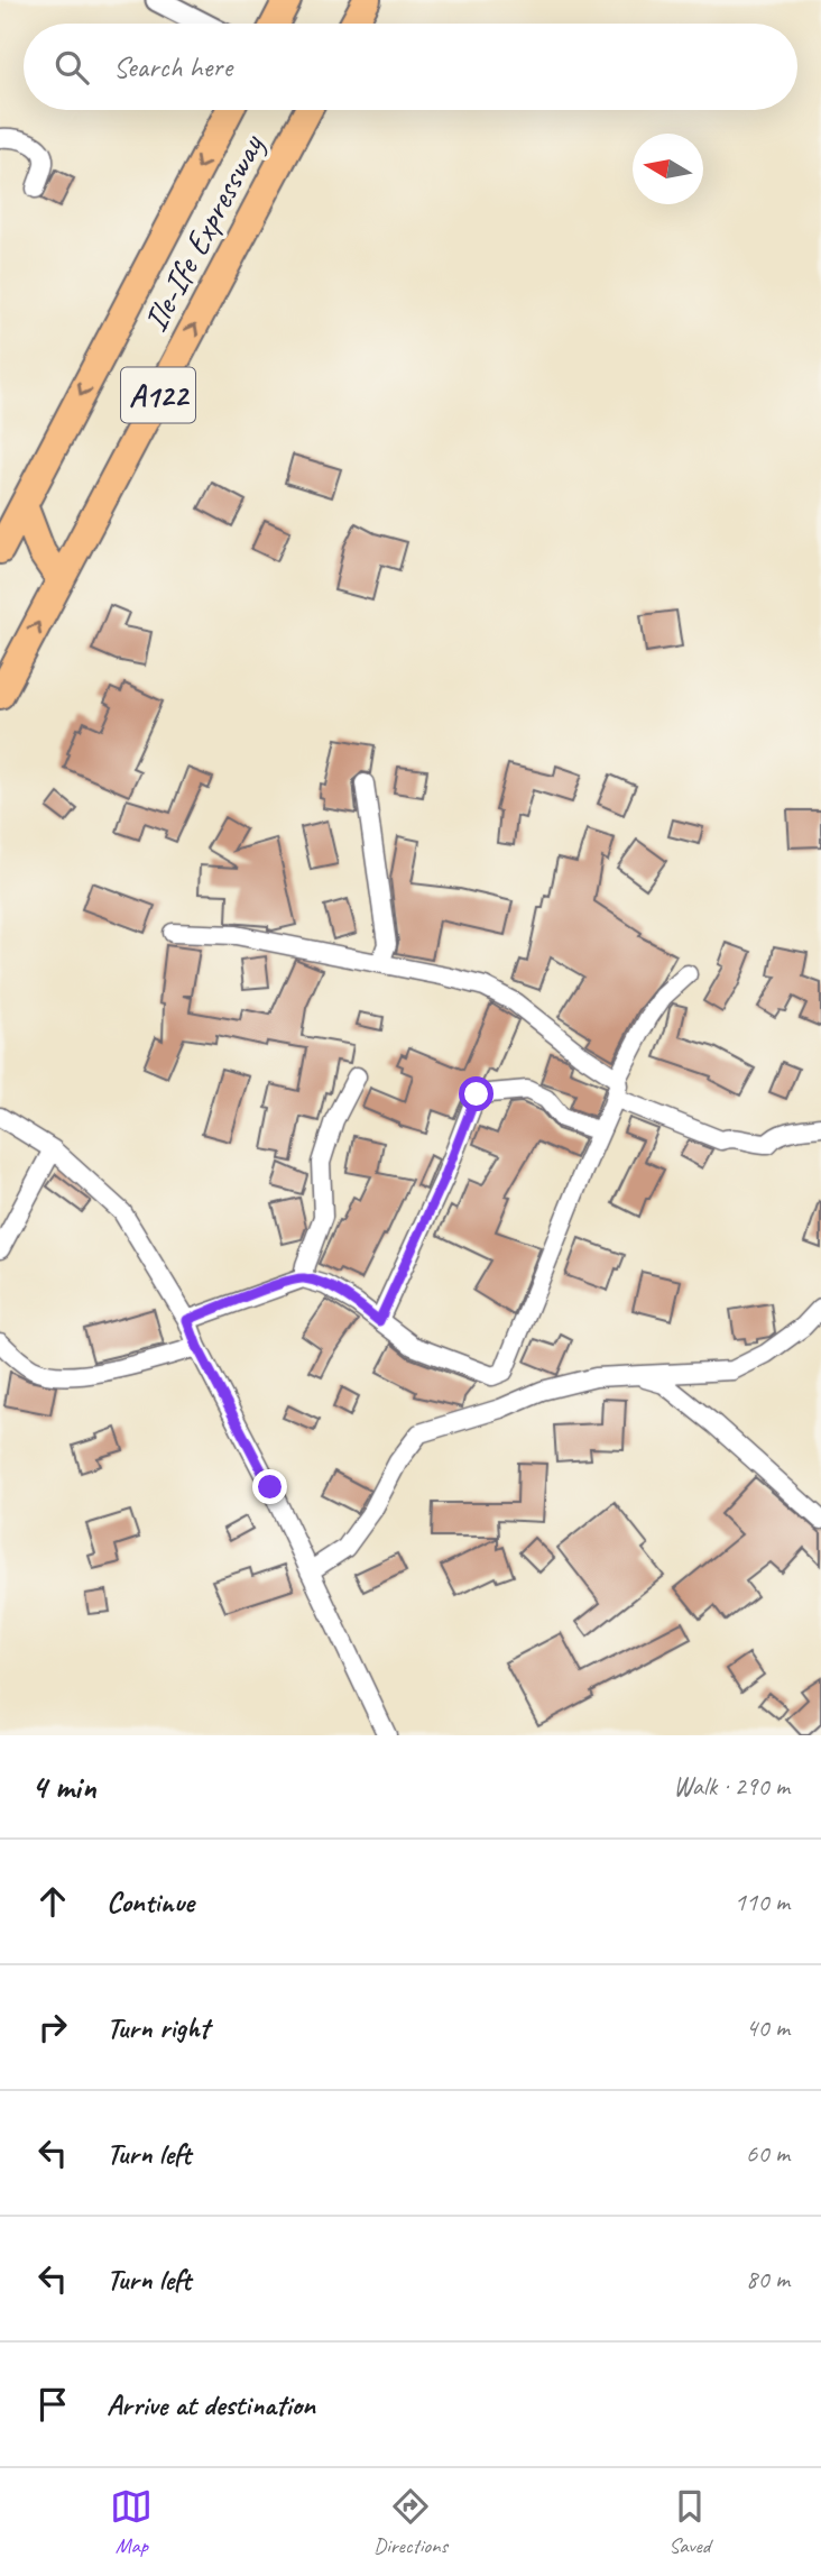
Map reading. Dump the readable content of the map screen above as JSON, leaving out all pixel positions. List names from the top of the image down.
{
  "streets": {
    "highway": ["Ile-Ife Expressway", "A122"]
  },
  "north": "left",
  "page": {
    "search": "Search here",
    "heading": ["4 min", "Walk · 290 m"],
    "list": [
      ["Continue", "110 m"],
      ["Turn right", "40 m"],
      ["Turn left", "60 m"],
      ["Turn left", "80 m"],
      "Arrive at destination"
    ],
    "nav": ["Map", "Directions", "Saved"]
  }
}
